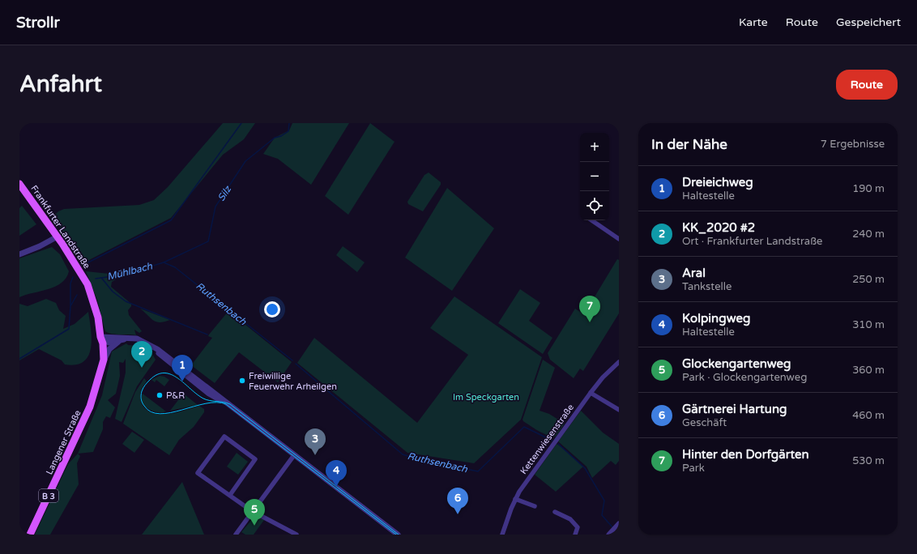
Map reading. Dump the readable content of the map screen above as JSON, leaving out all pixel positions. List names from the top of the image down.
{
  "streets": {
    "main road": ["Frankfurter Landstraße", "Langener Straße", "B 3"],
    "street": ["Kettenwiesenstraße"]
  },
  "crossings": [
    ["Frankfurter Landstraße", "Langener Straße"]
  ],
  "water": ["Silz", "Mühlbach", "Ruthsenbach"],
  "parks": ["Im Speckgarten"],
  "places": ["Freiwillige Feuerwehr Arheilgen", "P&R"],
  "page": {
    "header": "Strollr",
    "nav": ["Karte", "Route", "Gespeichert"],
    "buttons": "Route",
    "title": "Anfahrt",
    "heading": ["In der Nähe", "7 Ergebnisse"],
    "map_buttons": ["+", "−"],
    "list": [
      {
        "mark": "1",
        "name": "Dreieichweg",
        "note": "Haltestelle",
        "value": "190 m"
      },
      {
        "mark": "2",
        "name": "KK_2020 #2",
        "note": "Ort · Frankfurter Landstraße",
        "value": "240 m"
      },
      {
        "mark": "3",
        "name": "Aral",
        "note": "Tankstelle",
        "value": "250 m"
      },
      {
        "mark": "4",
        "name": "Kolpingweg",
        "note": "Haltestelle",
        "value": "310 m"
      },
      {
        "mark": "5",
        "name": "Glockengartenweg",
        "note": "Park · Glockengartenweg",
        "value": "360 m"
      },
      {
        "mark": "6",
        "name": "Gärtnerei Hartung",
        "note": "Geschäft",
        "value": "460 m"
      },
      {
        "mark": "7",
        "name": "Hinter den Dorfgärten",
        "note": "Park",
        "value": "530 m"
      }
    ],
    "pins": [
      "7",
      "2",
      "1",
      "3",
      "4",
      "6",
      "5"
    ]
  }
}
